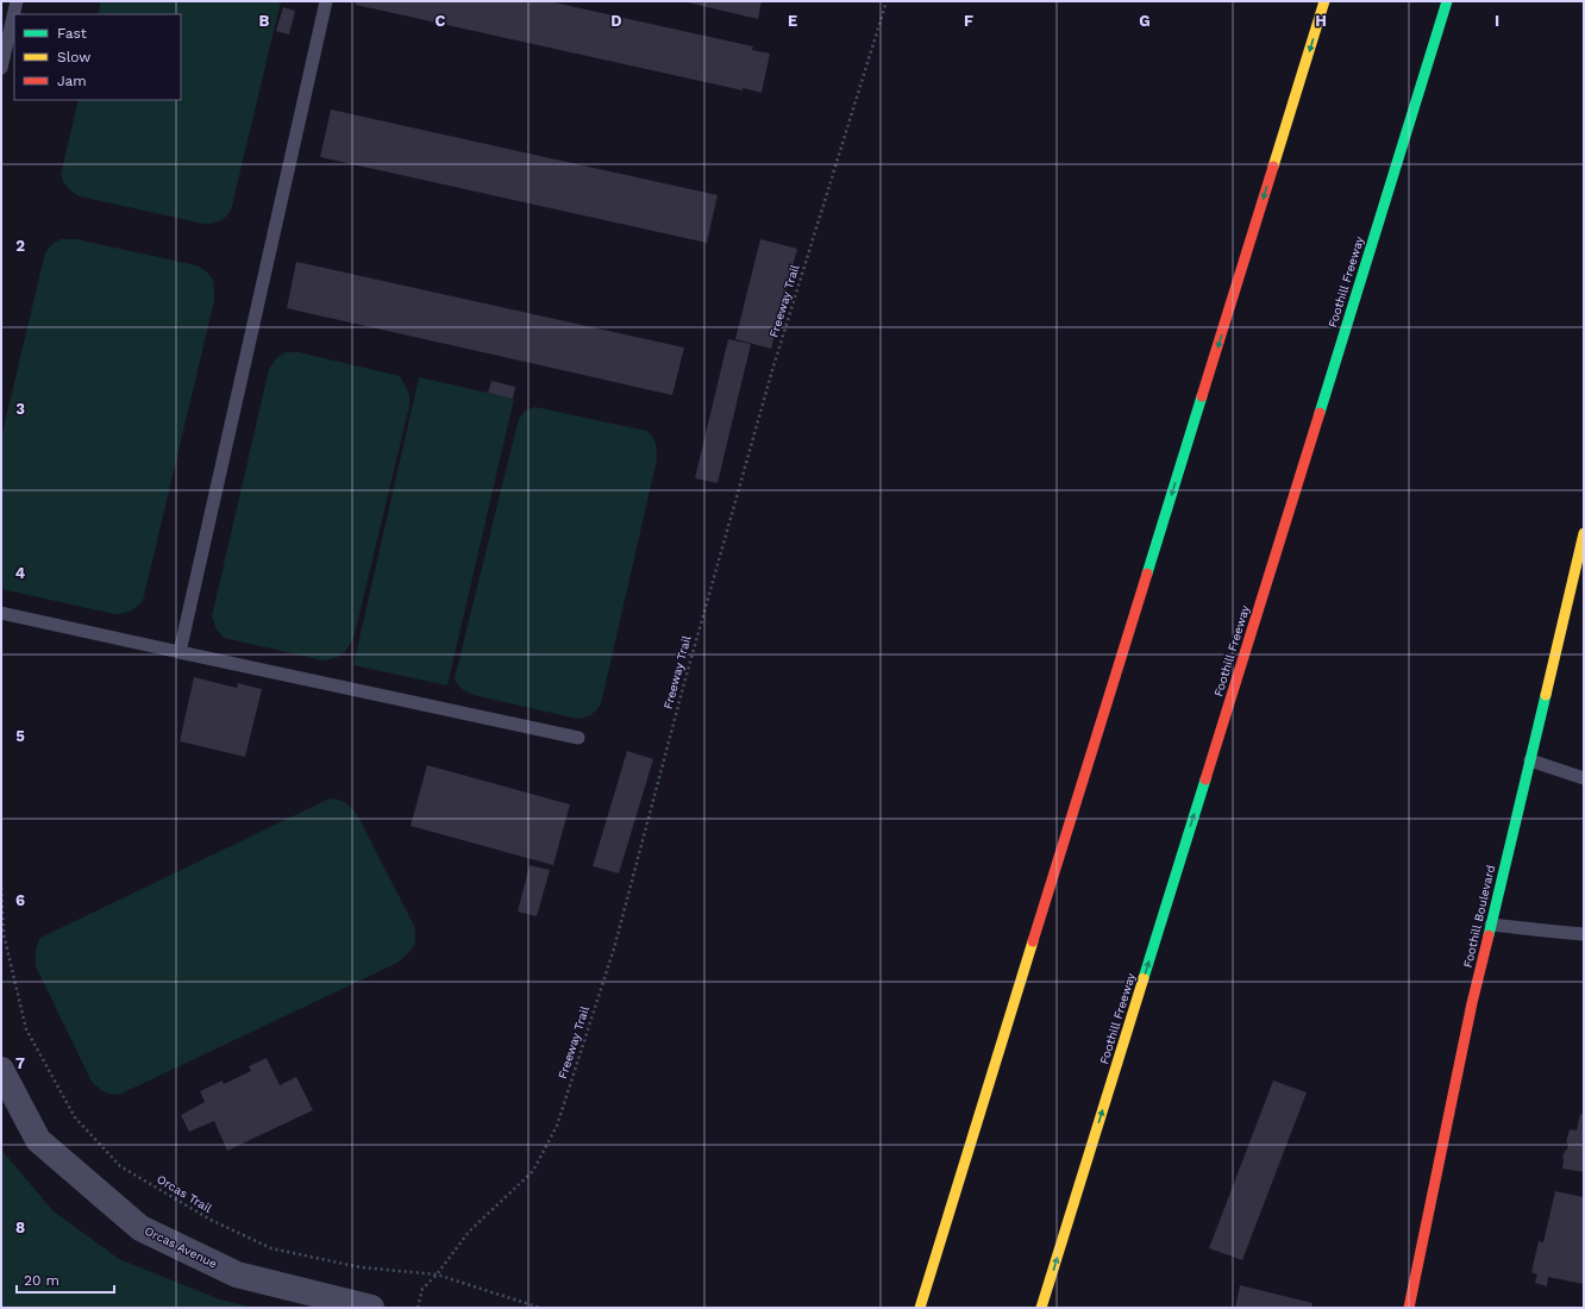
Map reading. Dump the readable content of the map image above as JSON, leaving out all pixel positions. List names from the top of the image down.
{
  "streets": {
    "main road": ["Foothill Freeway", "Foothill Boulevard"],
    "street": ["Orcas Avenue"],
    "path": ["Freeway Trail", "Orcas Trail"]
  },
  "crossings": [
    ["Freeway Trail", "Orcas Trail"]
  ],
  "one_way": ["Foothill Freeway"],
  "legend": ["Fast", "Slow", "Jam"],
  "scale_bar": "20 m",
  "grid": {
    "columns": [
      "B",
      "C",
      "D",
      "E",
      "F",
      "G",
      "H",
      "I"
    ],
    "rows": [
      "2",
      "3",
      "4",
      "5",
      "6",
      "7",
      "8"
    ]
  }
}
